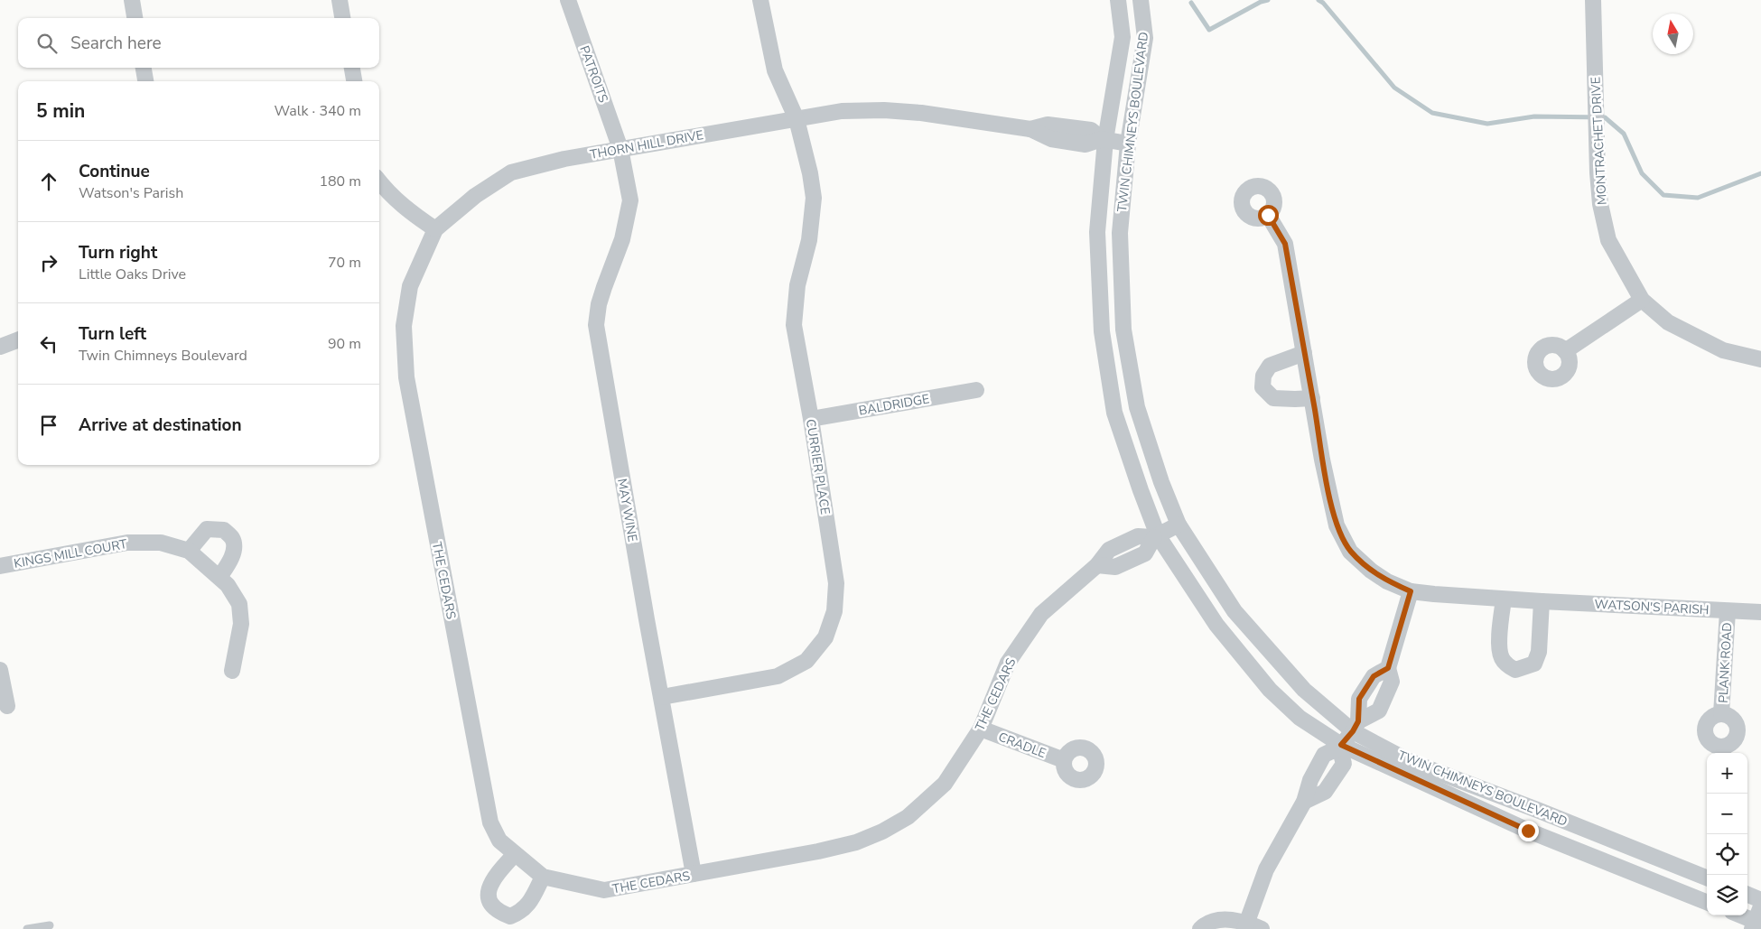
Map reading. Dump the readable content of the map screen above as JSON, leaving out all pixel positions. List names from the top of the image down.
{
  "streets": {
    "street": [
      "PATROITS",
      "TWIN CHIMNEYS BOULEVARD",
      "MONTRACHET DRIVE",
      "THORN HILL DRIVE",
      "BALDRIDGE",
      "CURRIER PLACE",
      "MAY WINE",
      "KINGS MILL COURT",
      "THE CEDARS",
      "WATSON'S PARISH",
      "PLANK ROAD",
      "CRADLE"
    ]
  },
  "crossings": [
    ["PATROITS", "THORN HILL DRIVE"],
    ["PATROITS", "MAY WINE"],
    ["TWIN CHIMNEYS BOULEVARD", "THORN HILL DRIVE"],
    ["TWIN CHIMNEYS BOULEVARD", "THE CEDARS"],
    ["THORN HILL DRIVE", "CURRIER PLACE"],
    ["THORN HILL DRIVE", "MAY WINE"],
    ["THORN HILL DRIVE", "THE CEDARS"],
    ["BALDRIDGE", "CURRIER PLACE"],
    ["CURRIER PLACE", "MAY WINE"],
    ["MAY WINE", "THE CEDARS"],
    ["THE CEDARS", "CRADLE"],
    ["WATSON'S PARISH", "PLANK ROAD"]
  ],
  "north": "top",
  "page": {
    "search": "Search here",
    "heading": ["5 min", "Walk · 340 m"],
    "list": [
      ["Continue", "Watson's Parish", "180 m"],
      ["Turn right", "Little Oaks Drive", "70 m"],
      ["Turn left", "Twin Chimneys Boulevard", "90 m"],
      "Arrive at destination"
    ],
    "map_buttons": ["+", "−"]
  }
}
